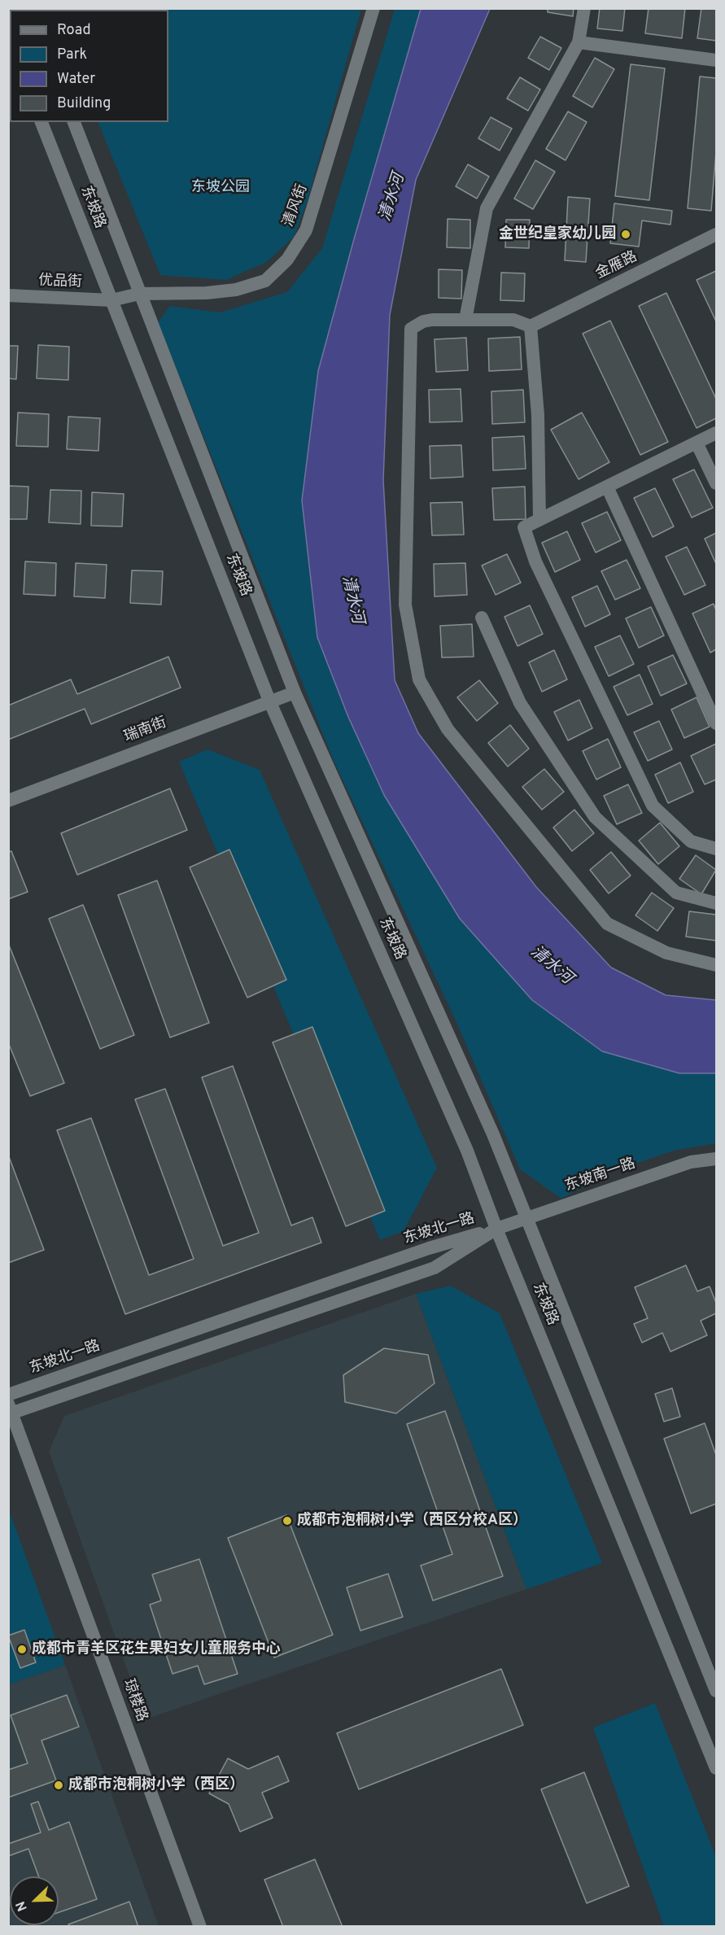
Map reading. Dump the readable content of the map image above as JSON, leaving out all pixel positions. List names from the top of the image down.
{
  "streets": {
    "street": [
      "清风街",
      "东坡路",
      "金雁路",
      "优品街",
      "瑞南街",
      "东坡南一路",
      "东坡北一路",
      "琼楼路"
    ]
  },
  "crossings": [
    ["清风街", "东坡路"],
    ["清风街", "优品街"],
    ["东坡路", "优品街"],
    ["东坡路", "瑞南街"],
    ["东坡路", "东坡南一路"],
    ["东坡路", "东坡北一路"],
    ["东坡南一路", "东坡北一路"],
    ["东坡北一路", "琼楼路"]
  ],
  "water": ["清水河"],
  "parks": ["东坡公园"],
  "places": [
    "金世纪皇家幼儿园",
    "成都市泡桐树小学（西区分校A区）",
    "成都市青羊区花生果妇女儿童服务中心",
    "成都市泡桐树小学（西区）"
  ],
  "legend": [
    "Road",
    "Park",
    "Water",
    "Building"
  ],
  "north": "bottom left"
}
